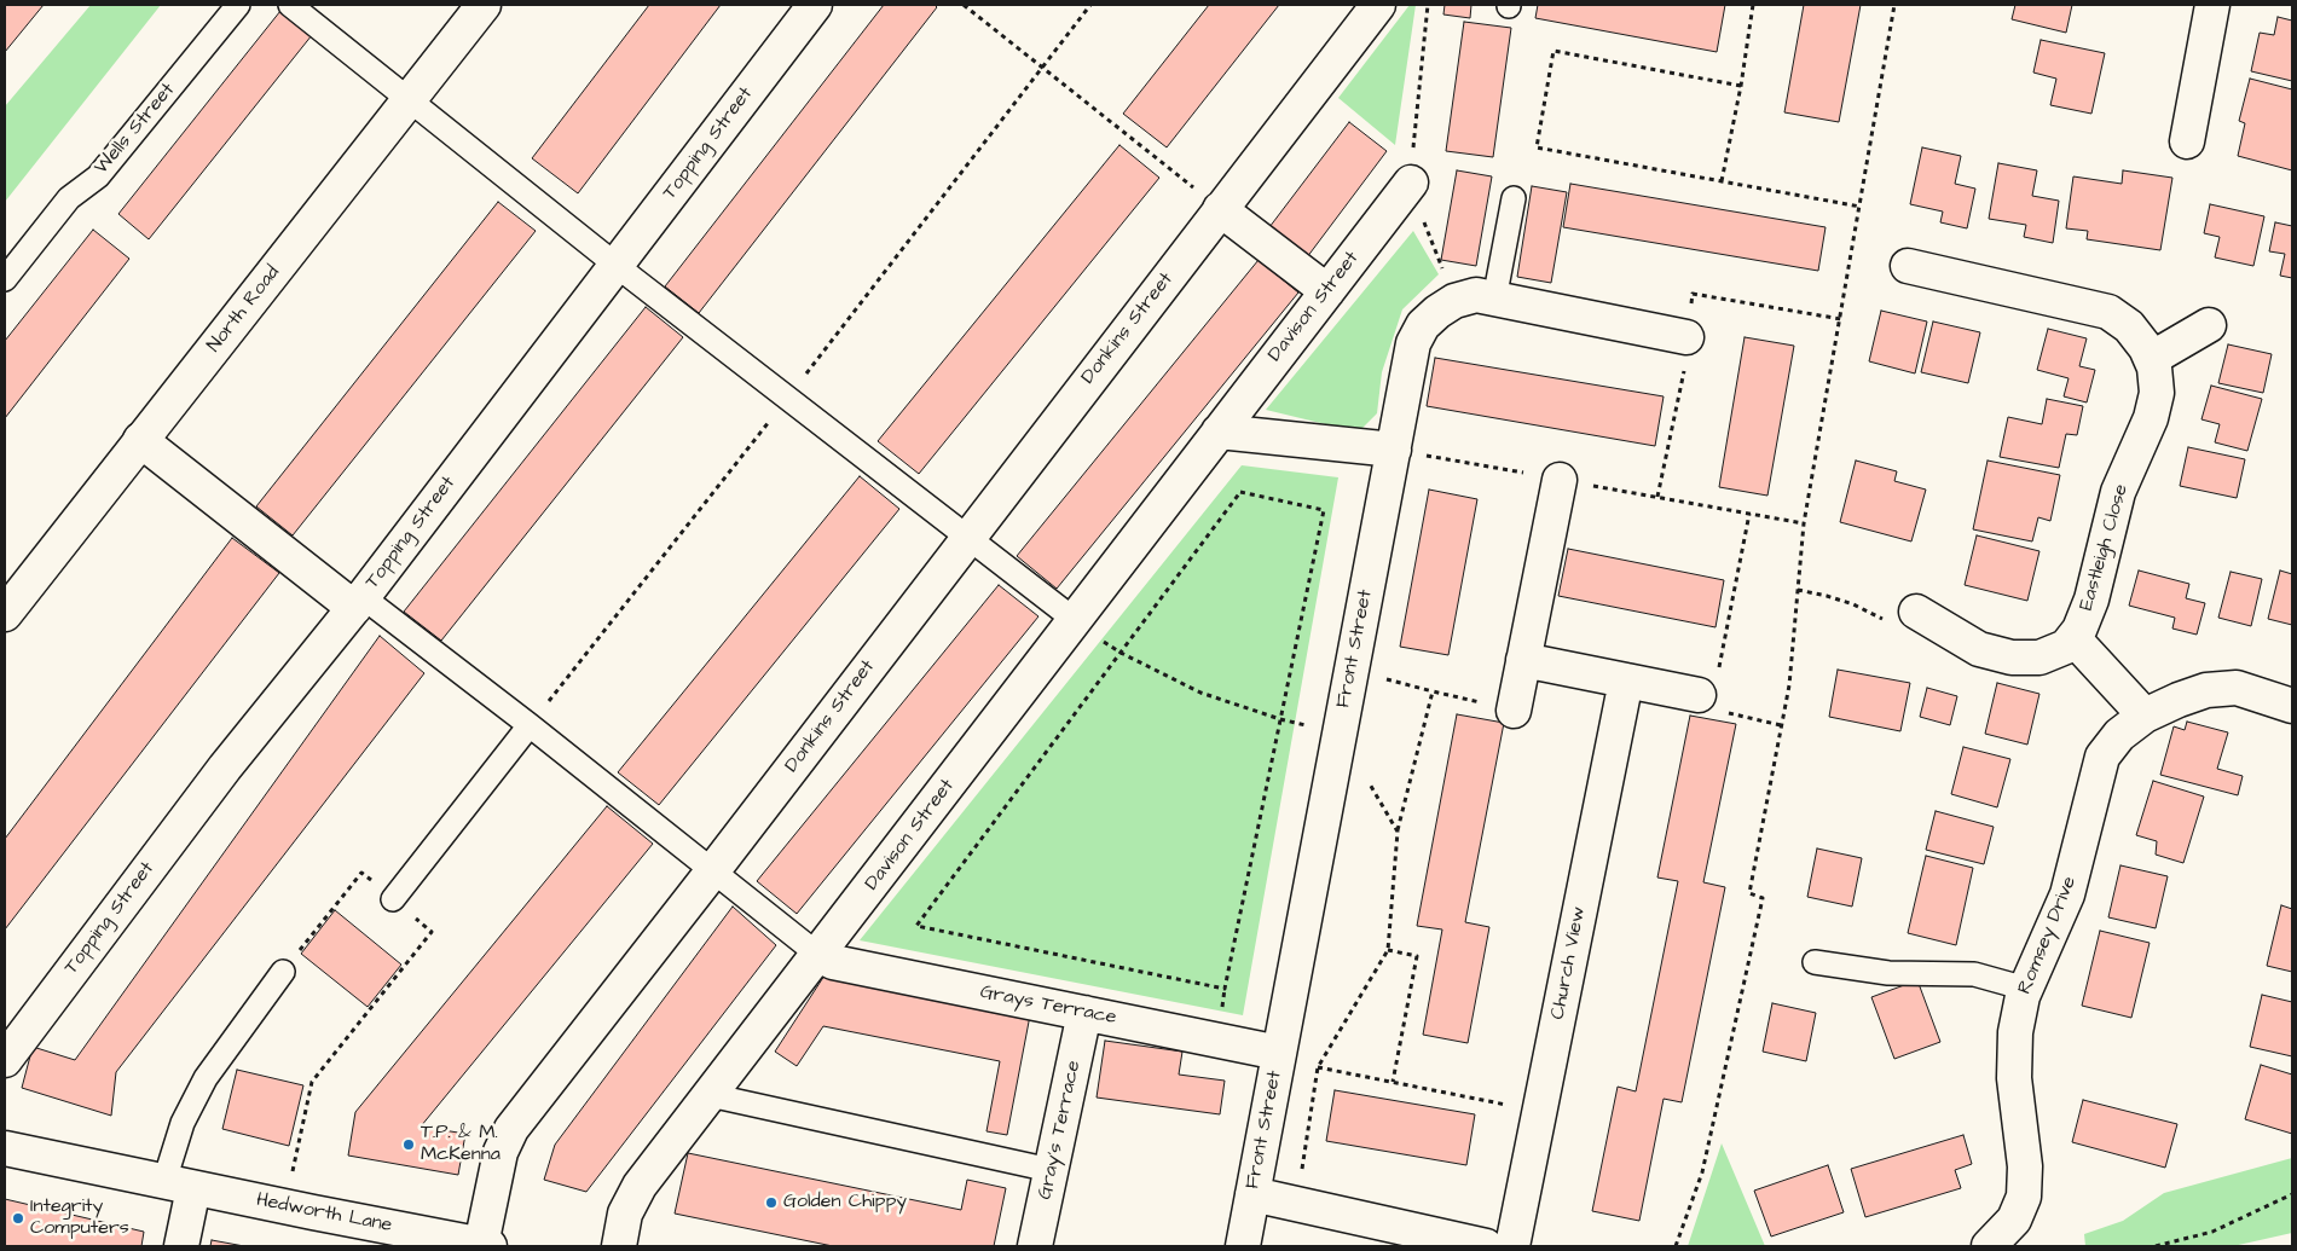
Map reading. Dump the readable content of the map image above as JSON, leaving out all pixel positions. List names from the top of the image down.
{
  "streets": {
    "street": [
      "Topping Street",
      "Davison Street",
      "North Road",
      "Donkins Street",
      "Eastleigh Close",
      "Front Street",
      "Romsey Drive",
      "Church View",
      "Grays Terrace",
      "Gray's Terrace",
      "Hedworth Lane"
    ],
    "lane": ["Wells Street"]
  },
  "crossings": [
    ["Davison Street", "Grays Terrace"],
    ["Donkins Street", "Hedworth Lane"],
    ["Front Street", "Grays Terrace"],
    ["Grays Terrace", "Gray's Terrace"]
  ],
  "places": ["T.P. & M. McKenna", "Golden Chippy", "Integrity Computers"]
}
